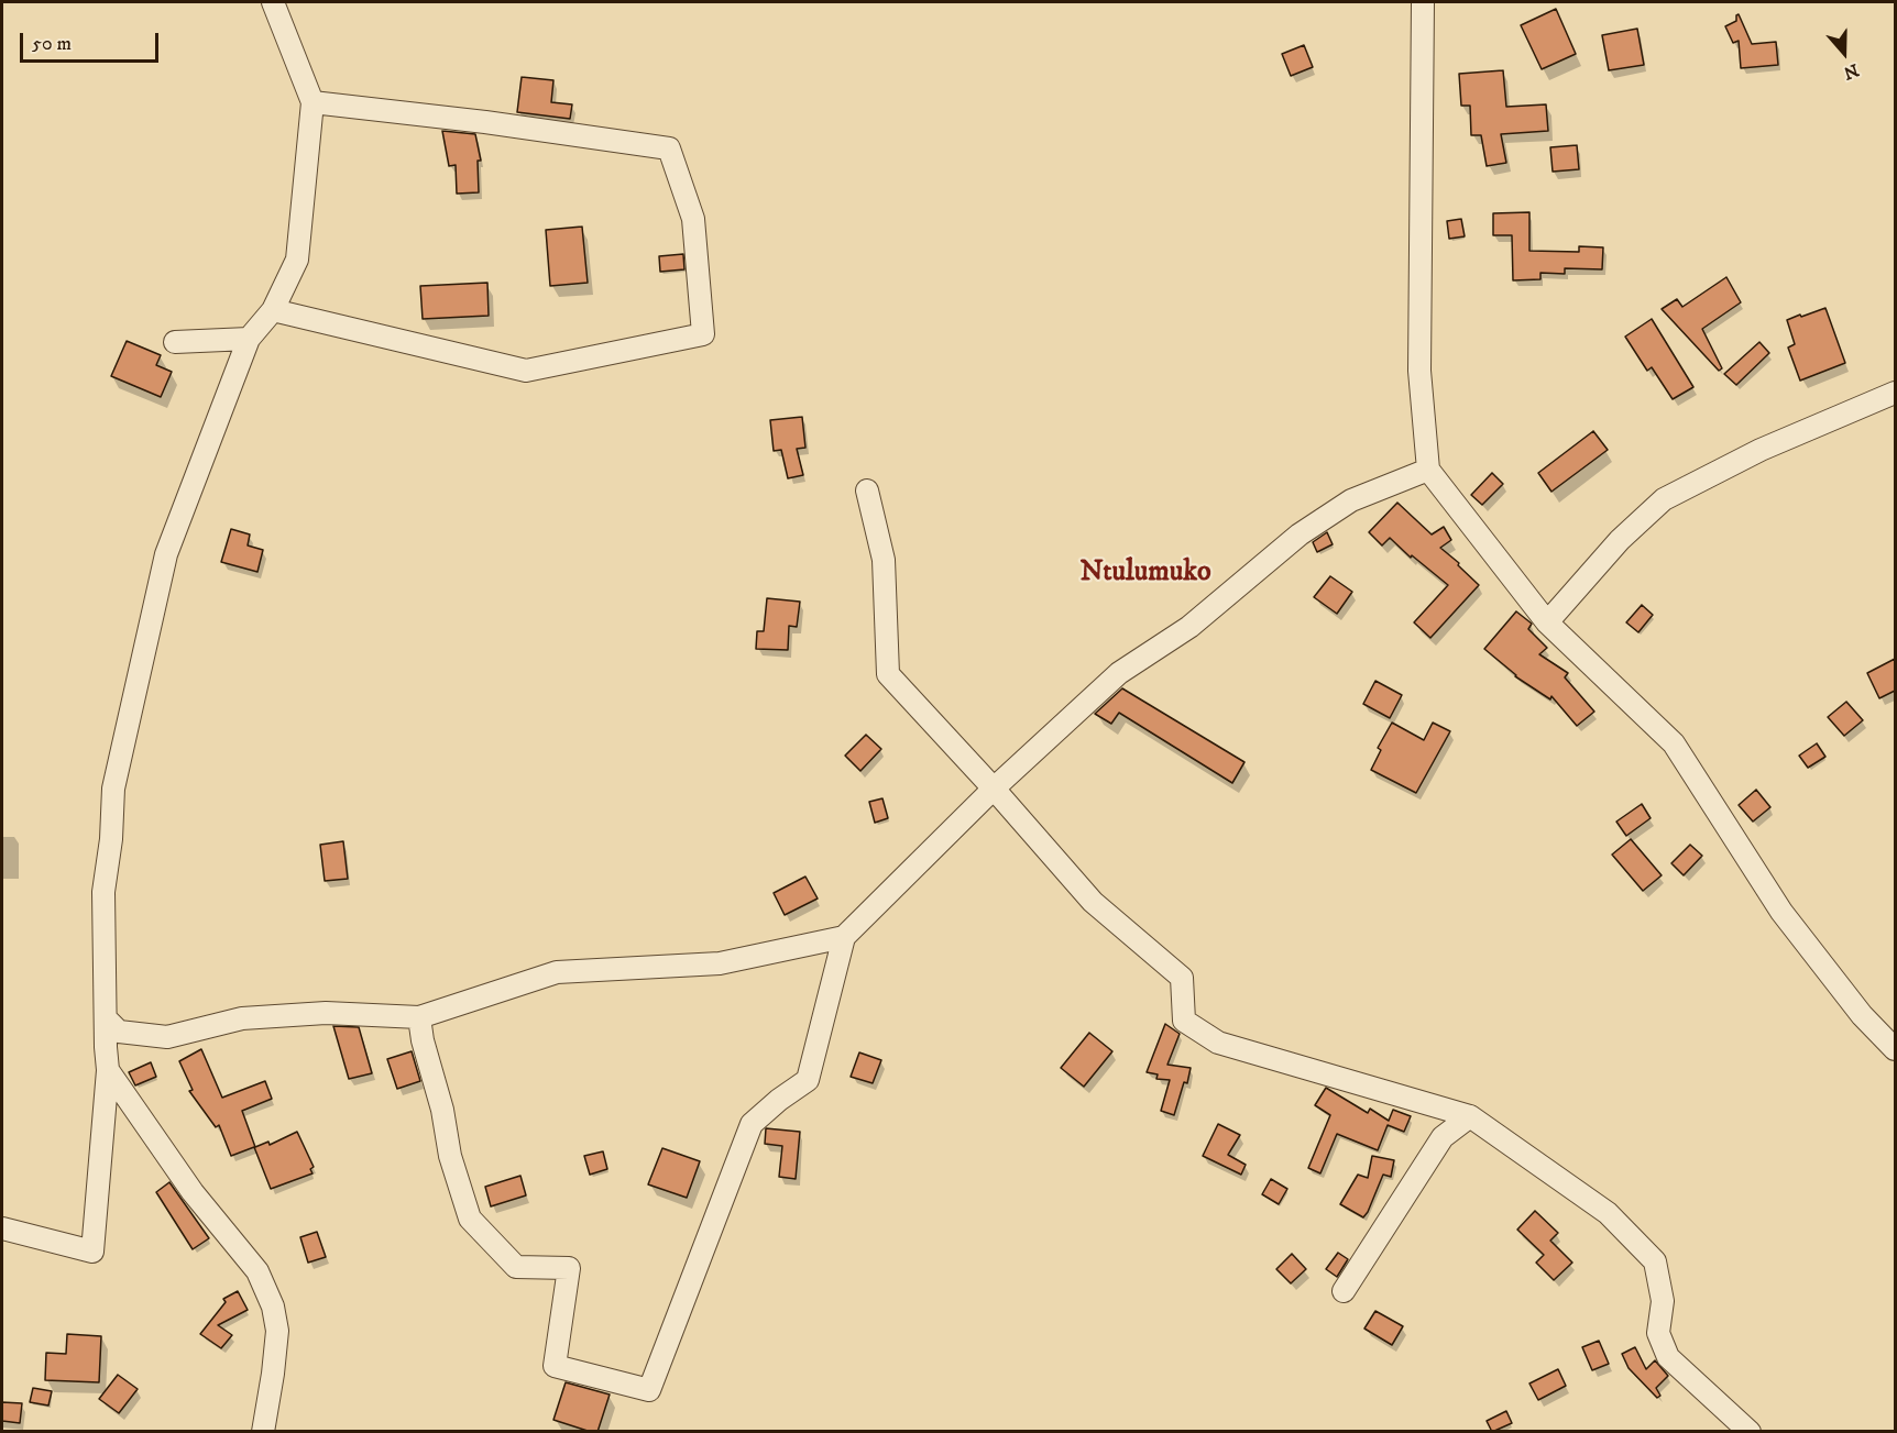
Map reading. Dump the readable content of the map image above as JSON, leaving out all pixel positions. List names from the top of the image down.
{
  "districts": ["Ntulumuko"],
  "scale_bar": "50 m",
  "north": "bottom"
}
